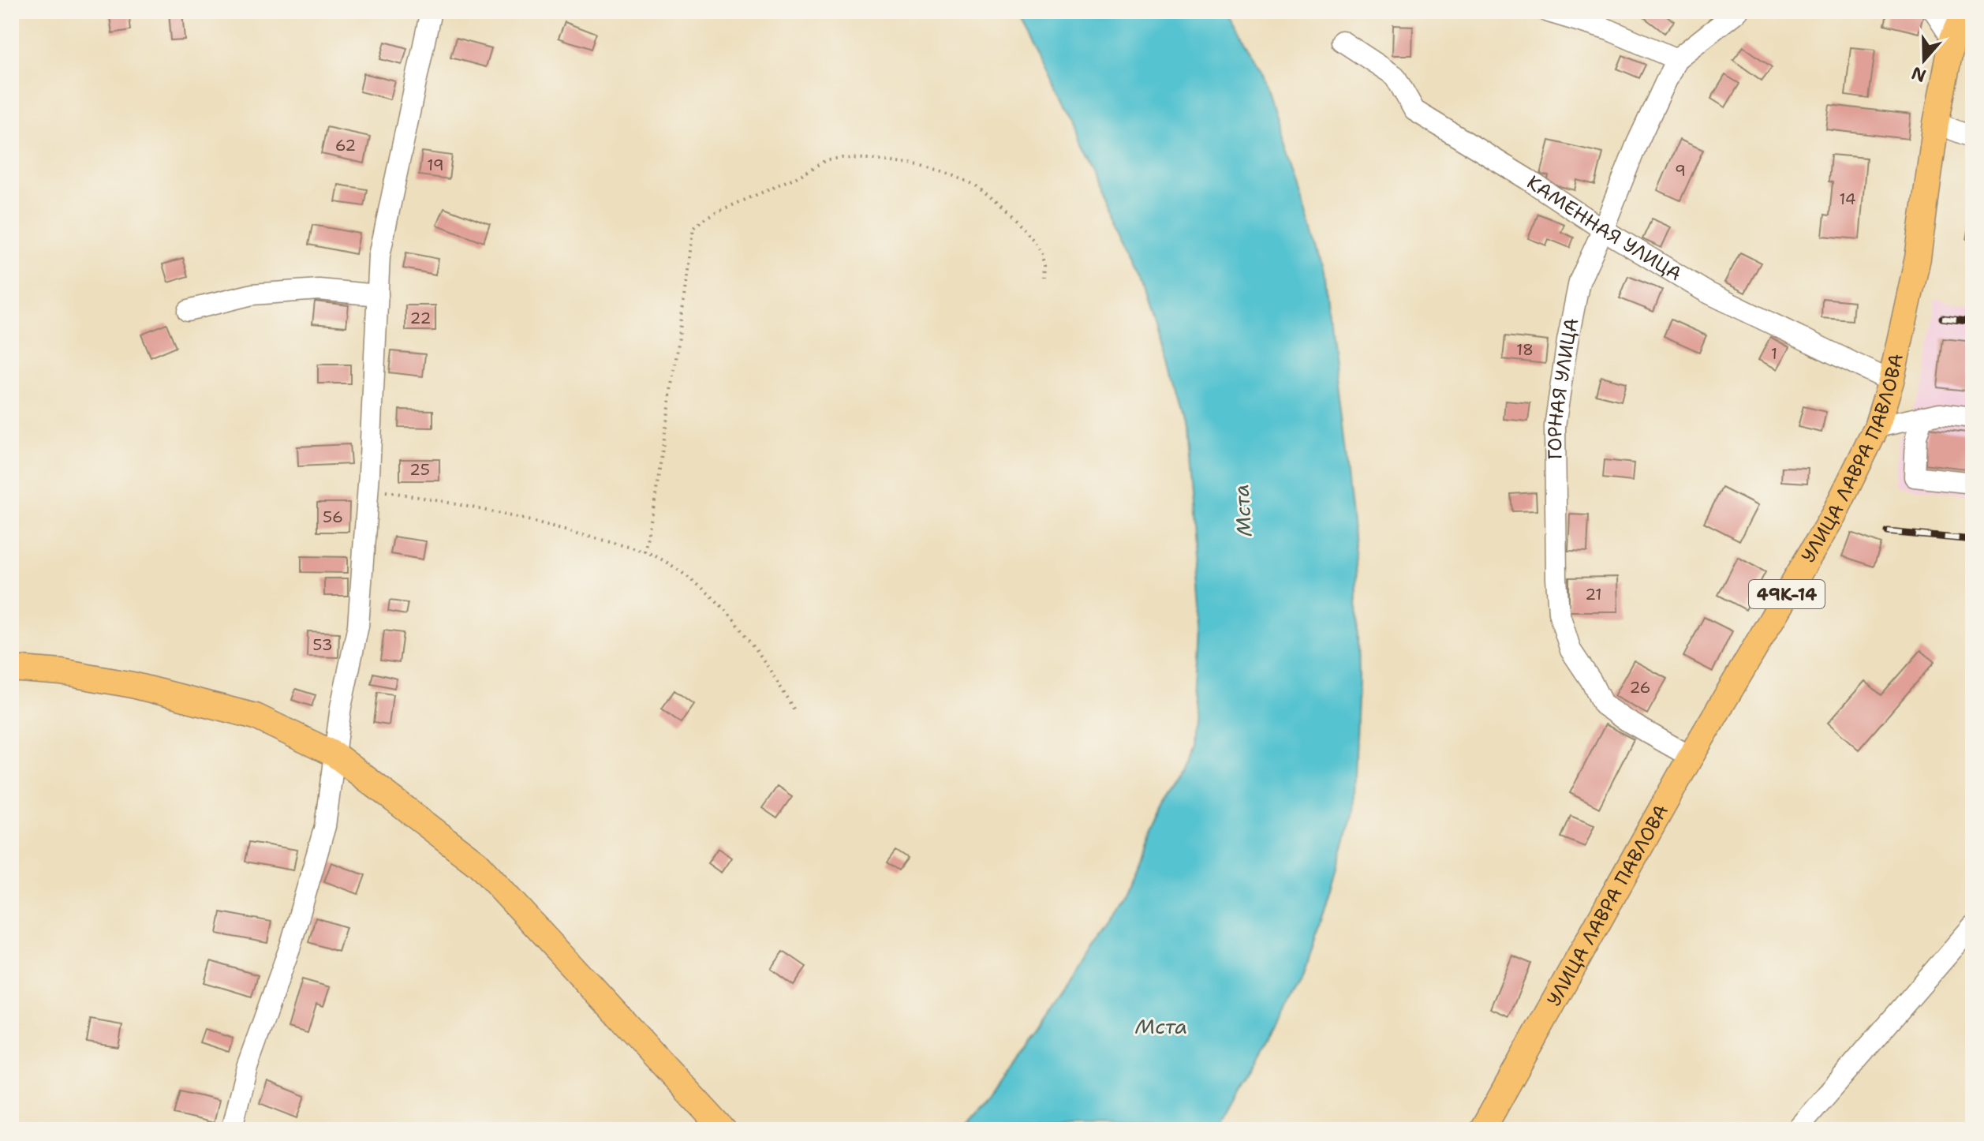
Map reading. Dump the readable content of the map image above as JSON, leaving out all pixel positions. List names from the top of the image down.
{
  "streets": {
    "main road": ["УЛИЦА ЛАВРА ПАВЛОВА", "49К-14"],
    "street": ["КАМЕННАЯ УЛИЦА", "ГОРНАЯ УЛИЦА"]
  },
  "crossings": [
    ["КАМЕННАЯ УЛИЦА", "ГОРНАЯ УЛИЦА"],
    ["КАМЕННАЯ УЛИЦА", "УЛИЦА ЛАВРА ПАВЛОВА"],
    ["ГОРНАЯ УЛИЦА", "УЛИЦА ЛАВРА ПАВЛОВА"]
  ],
  "water": ["Мста"],
  "house_numbers": [
    "62",
    "19",
    "9",
    "14",
    "22",
    "18",
    "1",
    "25",
    "56",
    "21",
    "53",
    "26"
  ],
  "north": "bottom"
}
